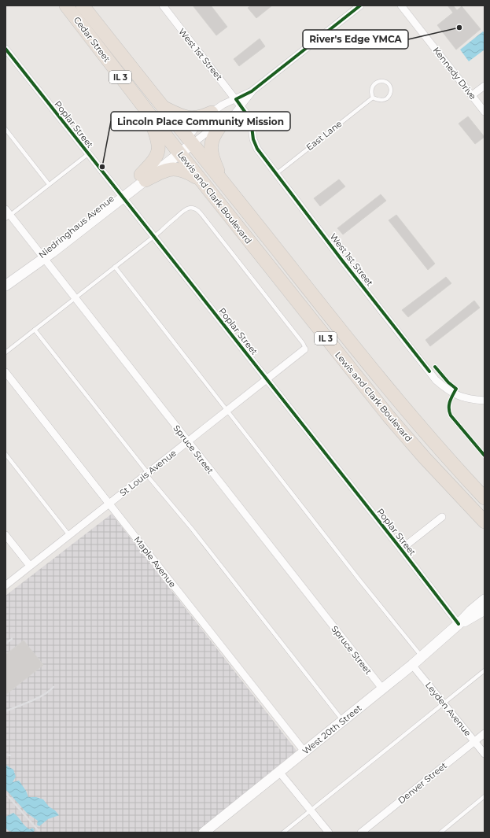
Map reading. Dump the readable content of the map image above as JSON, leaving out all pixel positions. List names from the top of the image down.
{
  "streets": {
    "highway": ["Cedar Street", "IL 3", "Lewis and Clark Boulevard"],
    "street": [
      "West 1st Street",
      "Kennedy Drive",
      "Poplar Street",
      "Niedringhaus Avenue",
      "Spruce Street",
      "St Louis Avenue",
      "Maple Avenue",
      "Leyden Avenue",
      "West 20th Street",
      "Denver Street"
    ],
    "lane": ["East Lane"]
  },
  "crossings": [
    ["Cedar Street", "Lewis and Clark Boulevard"],
    ["Cedar Street", "Niedringhaus Avenue"],
    ["West 1st Street", "East Lane"],
    ["West 1st Street", "Niedringhaus Avenue"],
    ["Poplar Street", "Niedringhaus Avenue"],
    ["Poplar Street", "St Louis Avenue"],
    ["Poplar Street", "West 20th Street"],
    ["Lewis and Clark Boulevard", "Niedringhaus Avenue"],
    ["Niedringhaus Avenue", "Spruce Street"],
    ["Spruce Street", "St Louis Avenue"],
    ["Spruce Street", "West 20th Street"],
    ["St Louis Avenue", "Maple Avenue"],
    ["Maple Avenue", "West 20th Street"],
    ["Leyden Avenue", "West 20th Street"],
    ["Leyden Avenue", "Denver Street"]
  ],
  "places": ["River's Edge YMCA", "Lincoln Place Community Mission"]
}
